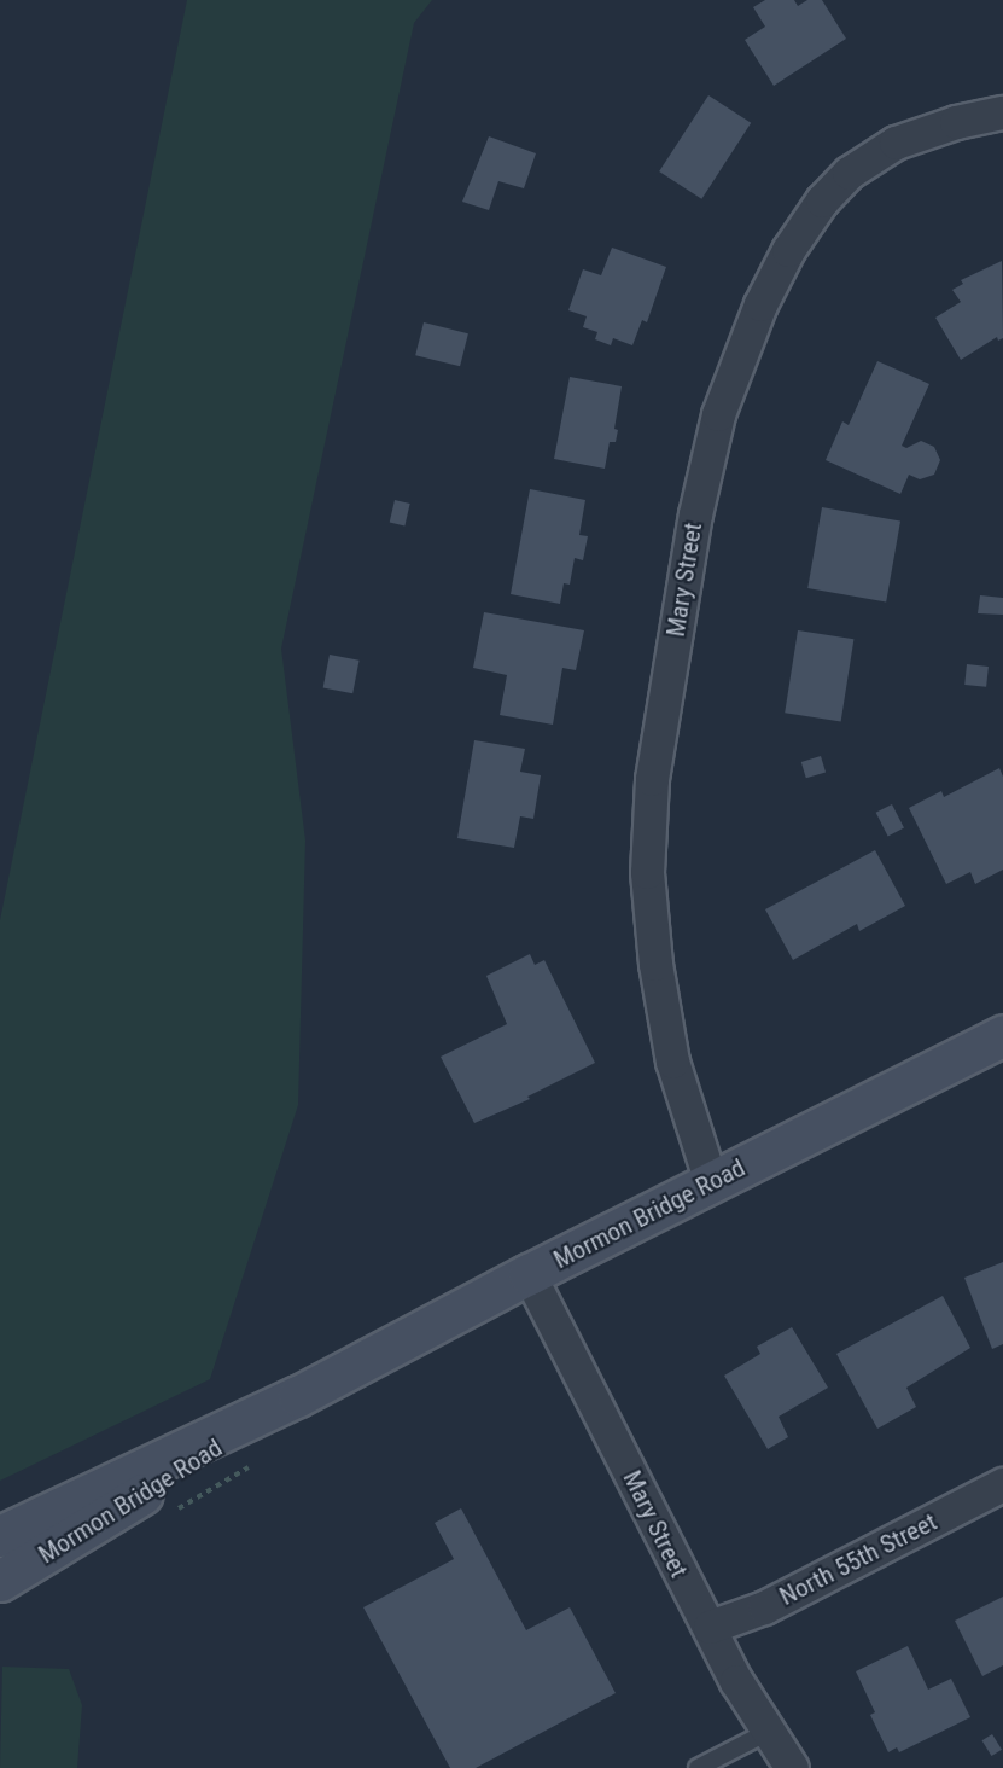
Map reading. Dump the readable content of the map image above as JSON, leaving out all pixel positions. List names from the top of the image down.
{
  "streets": {
    "main road": ["Mormon Bridge Road"],
    "street": ["Mary Street", "North 55th Street"]
  },
  "crossings": [
    ["Mary Street", "Mormon Bridge Road"],
    ["Mary Street", "North 55th Street"]
  ]
}
